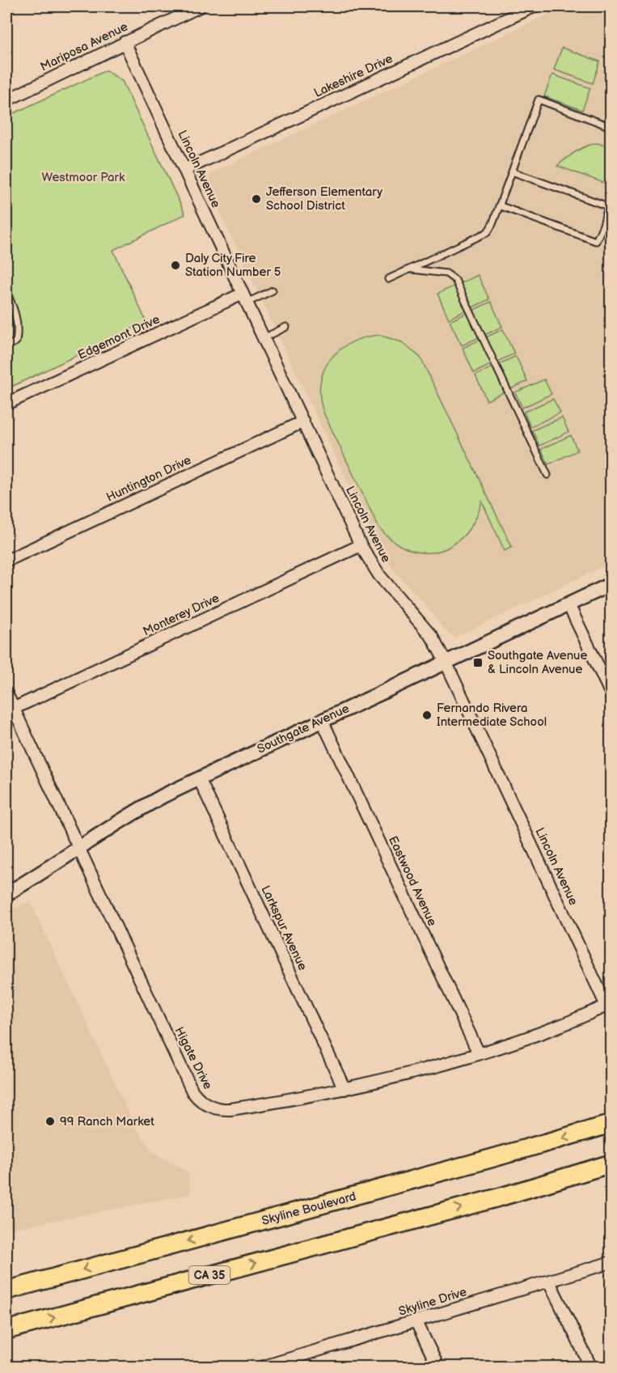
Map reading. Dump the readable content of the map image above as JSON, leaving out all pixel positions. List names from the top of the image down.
{
  "streets": {
    "main road": ["Skyline Boulevard", "CA 35"],
    "street": [
      "Mariposa Avenue",
      "Lakeshire Drive",
      "Lincoln Avenue",
      "Edgemont Drive",
      "Huntington Drive",
      "Monterey Drive",
      "Southgate Avenue",
      "Eastwood Avenue",
      "Larkspur Avenue",
      "Higate Drive",
      "Skyline Drive"
    ]
  },
  "crossings": [
    ["Mariposa Avenue", "Lincoln Avenue"],
    ["Lakeshire Drive", "Lincoln Avenue"],
    ["Lincoln Avenue", "Edgemont Drive"],
    ["Lincoln Avenue", "Huntington Drive"],
    ["Lincoln Avenue", "Monterey Drive"],
    ["Lincoln Avenue", "Southgate Avenue"],
    ["Lincoln Avenue", "Higate Drive"],
    ["Monterey Drive", "Higate Drive"],
    ["Southgate Avenue", "Eastwood Avenue"],
    ["Southgate Avenue", "Larkspur Avenue"],
    ["Southgate Avenue", "Higate Drive"],
    ["Eastwood Avenue", "Higate Drive"],
    ["Larkspur Avenue", "Higate Drive"]
  ],
  "parks": ["Westmoor Park"],
  "places": {
    "other": [
      "Jefferson Elementary School District",
      "Daly City Fire Station Number 5",
      "Fernando Rivera Intermediate School",
      "99 Ranch Market"
    ],
    "transit": ["Southgate Avenue & Lincoln Avenue"]
  }
}
